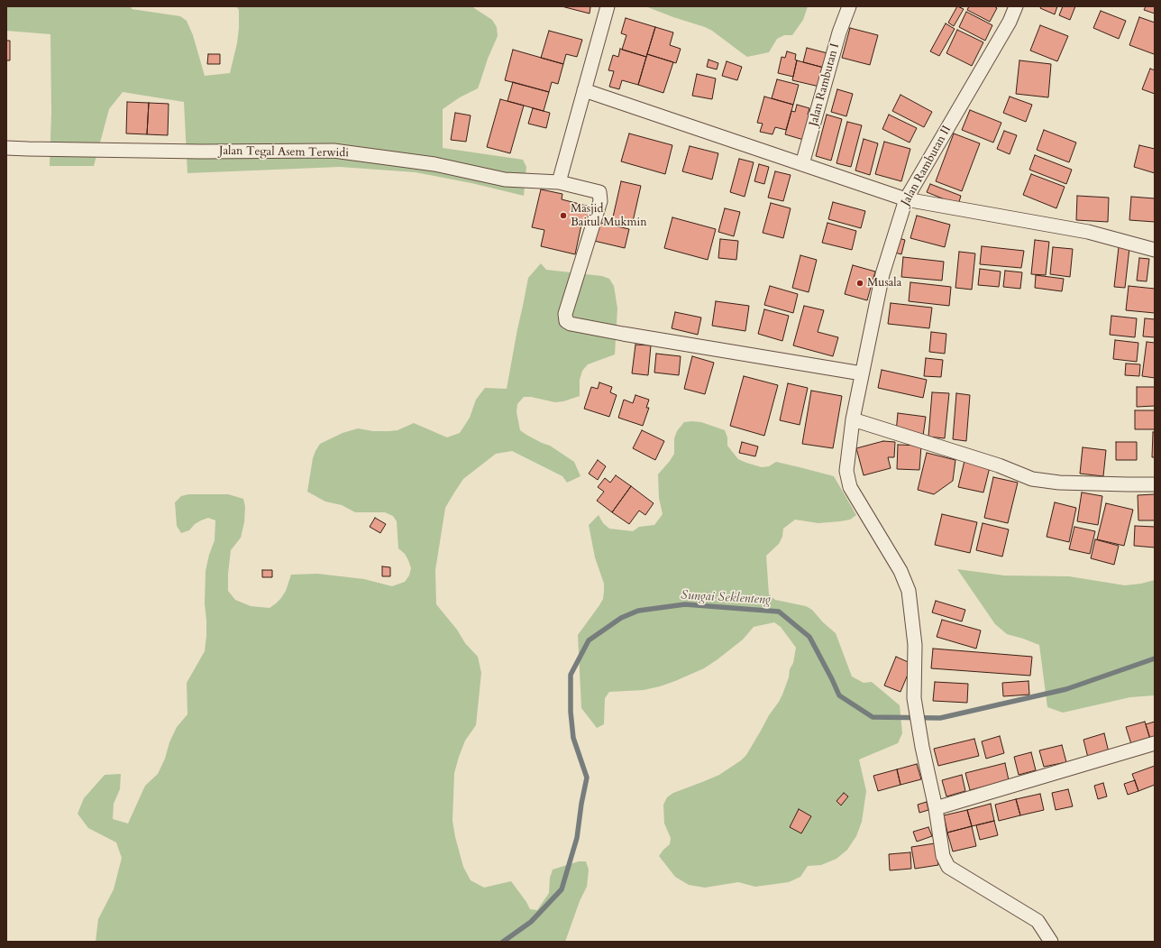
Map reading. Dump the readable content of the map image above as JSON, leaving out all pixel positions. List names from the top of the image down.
{
  "streets": {
    "street": ["Jalan Rambutan I", "Jalan Tegal Asem Terwidi", "Jalan Rambutan II"]
  },
  "crossings": [
    ["Jalan Tegal Asem Terwidi", "Jalan Rambutan II"]
  ],
  "water": ["Sungai Seklenteng"],
  "places": ["Masjid Baitul Mukmin", "Musala"]
}
